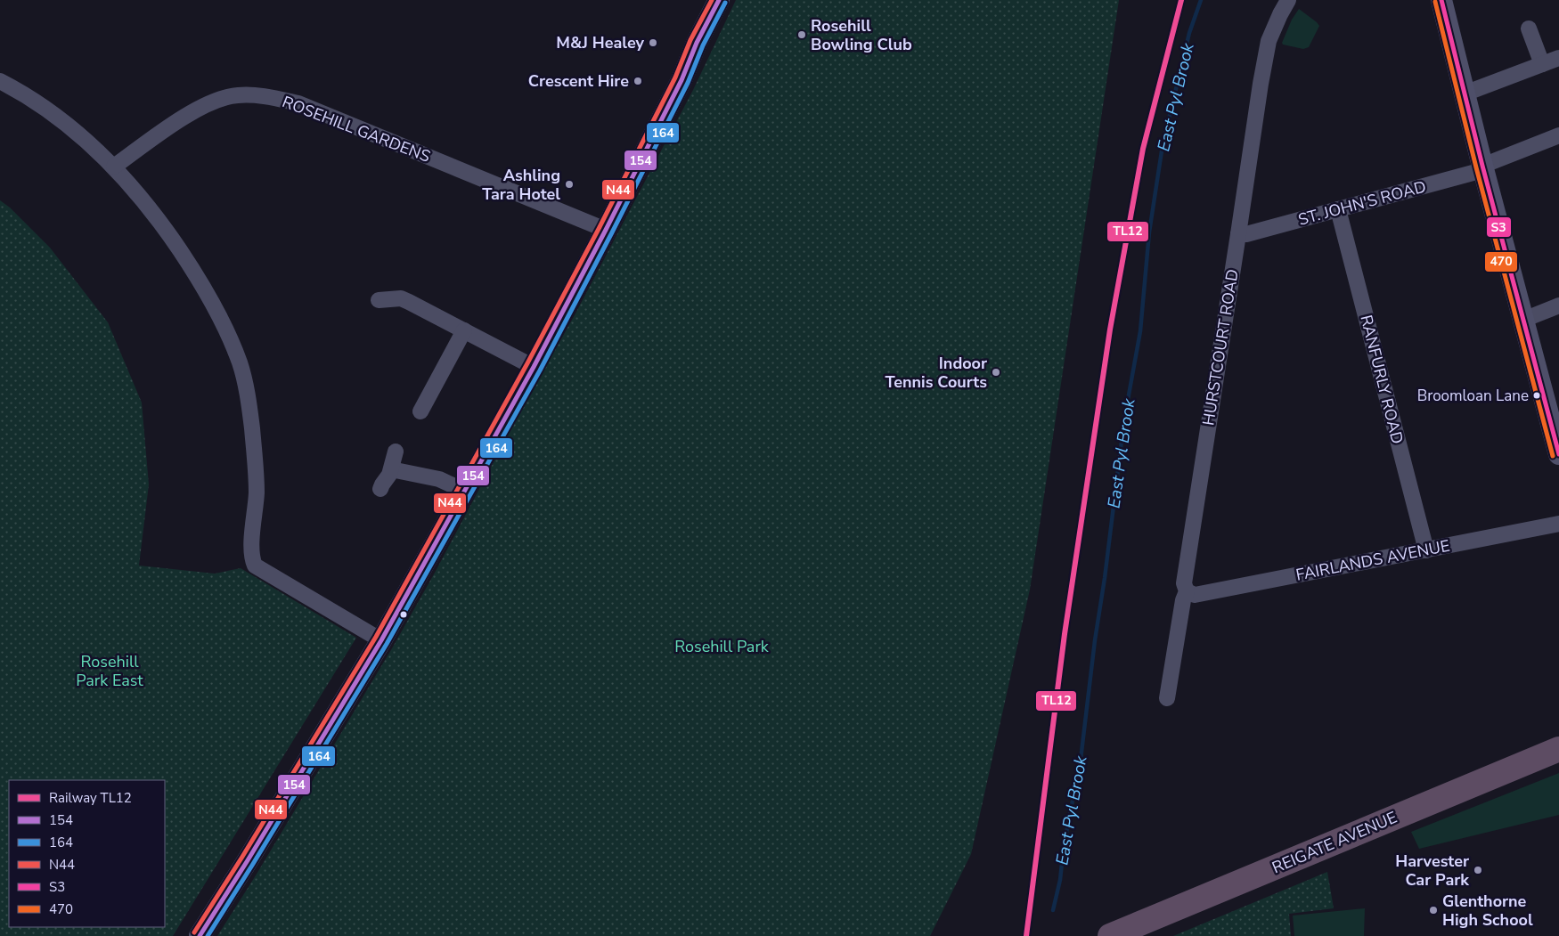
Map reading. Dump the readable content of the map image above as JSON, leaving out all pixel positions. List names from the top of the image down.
{
  "streets": {
    "highway": ["REIGATE AVENUE"],
    "street": [
      "ROSEHILL GARDENS",
      "ST. JOHN'S ROAD",
      "HURSTCOURT ROAD",
      "RANFURLY ROAD",
      "FAIRLANDS AVENUE"
    ]
  },
  "crossings": [
    ["ST. JOHN'S ROAD", "HURSTCOURT ROAD"],
    ["ST. JOHN'S ROAD", "RANFURLY ROAD"],
    ["HURSTCOURT ROAD", "FAIRLANDS AVENUE"],
    ["RANFURLY ROAD", "FAIRLANDS AVENUE"]
  ],
  "water": ["East Pyl Brook"],
  "parks": ["Rosehill Park", "Rosehill Park East"],
  "places": [
    "Rosehill Bowling Club",
    "M&J Healey",
    "Crescent Hire",
    "Ashling Tara Hotel",
    "Indoor Tennis Courts",
    "Broomloan Lane",
    "Harvester Car Park",
    "Glenthorne High School"
  ],
  "lines": [
    "rail line TL12",
    "transit line 154",
    "transit line N44",
    "transit line S3",
    "transit line 470",
    "transit line 164"
  ],
  "legend": [
    "Railway TL12",
    "154",
    "164",
    "N44",
    "S3",
    "470"
  ]
}
